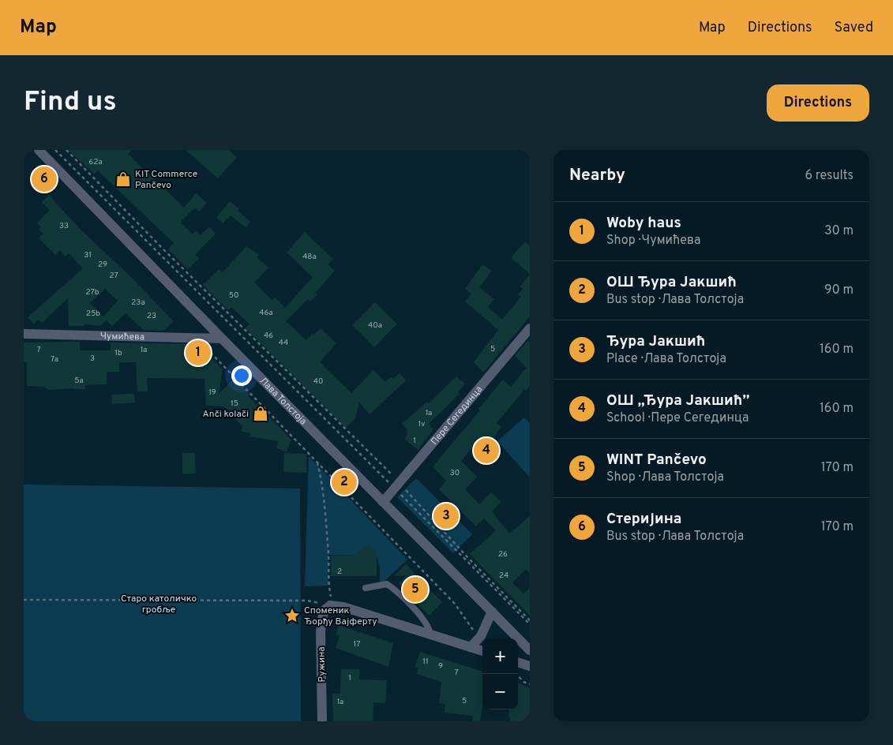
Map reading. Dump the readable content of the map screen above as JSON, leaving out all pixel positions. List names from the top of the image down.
{
  "streets": {
    "street": [
      "Чумићева",
      "Лава Толстоја",
      "Пере Сегединца",
      "Ружина"
    ]
  },
  "crossings": [
    ["Чумићева", "Лава Толстоја"],
    ["Лава Толстоја", "Пере Сегединца"]
  ],
  "parks": ["Старо католичко гробље"],
  "places": {
    "shop": ["KIT Commerce Pančevo", "Anči kolači"],
    "place": ["Споменик Ђорђу Вајферту"]
  },
  "house_numbers": [
    "62a",
    "33",
    "31",
    "48a",
    "29",
    "27",
    "27b",
    "50",
    "23a",
    "46a",
    "25b",
    "23",
    "40a",
    "46",
    "44",
    "5",
    "7",
    "1a",
    "1b",
    "3",
    "7a",
    "5a",
    "40",
    "19",
    "15",
    "1a",
    "1v",
    "1",
    "30",
    "26",
    "2",
    "24",
    "17",
    "11",
    "9",
    "7",
    "1",
    "5",
    "1a"
  ],
  "page": {
    "header": "Map",
    "nav": ["Map", "Directions", "Saved"],
    "buttons": "Directions",
    "title": "Find us",
    "heading": ["Nearby", "6 results"],
    "pins": [
      "6",
      "1",
      "4",
      "2",
      "3",
      "5"
    ],
    "list": [
      {
        "mark": "1",
        "name": "Woby haus",
        "note": "Shop · Чумићева",
        "value": "30 m"
      },
      {
        "mark": "2",
        "name": "ОШ Ђура Јакшић",
        "note": "Bus stop · Лава Толстоја",
        "value": "90 m"
      },
      {
        "mark": "3",
        "name": "Ђура Јакшић",
        "note": "Place · Лава Толстоја",
        "value": "160 m"
      },
      {
        "mark": "4",
        "name": "ОШ „Ђура Јакшић”",
        "note": "School · Пере Сегединца",
        "value": "160 m"
      },
      {
        "mark": "5",
        "name": "WINT Pančevo",
        "note": "Shop · Лава Толстоја",
        "value": "170 m"
      },
      {
        "mark": "6",
        "name": "Стеријина",
        "note": "Bus stop · Лава Толстоја",
        "value": "170 m"
      }
    ],
    "map_buttons": ["+", "−"]
  }
}
